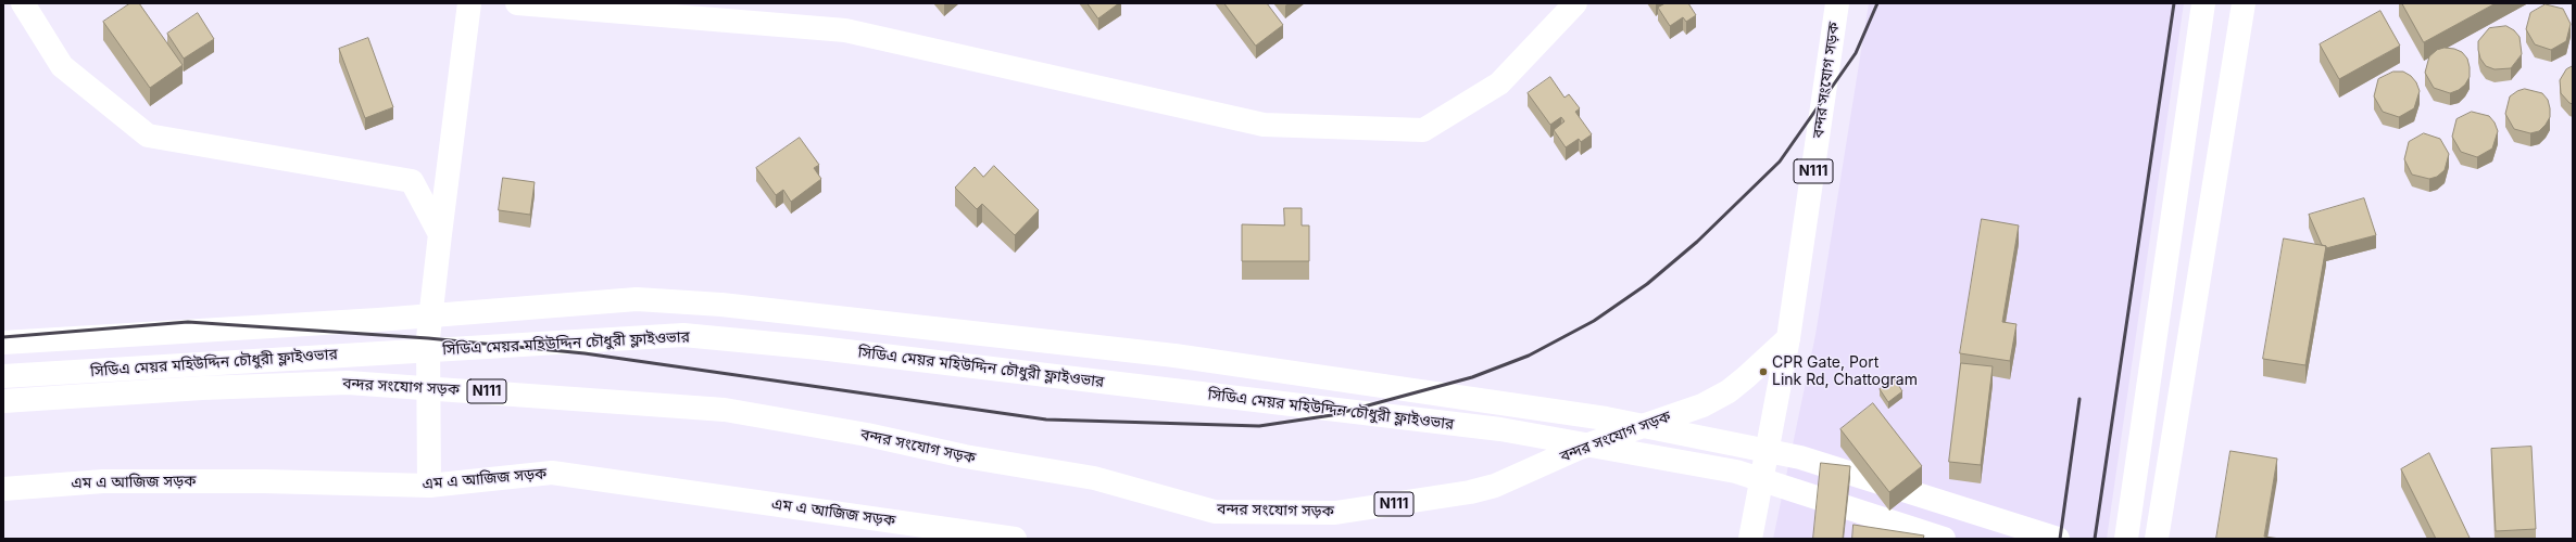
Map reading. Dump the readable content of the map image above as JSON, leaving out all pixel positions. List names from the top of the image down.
{
  "streets": {
    "main road": [
      "বন্দর সংযোগ সড়ক",
      "N111",
      "সিডিএ মেয়র মহিউদ্দিন চৌধুরী ফ্লাইওভার",
      "এম এ আজিজ সড়ক"
    ]
  },
  "places": ["CPR Gate, Port Link Rd, Chattogram"]
}
